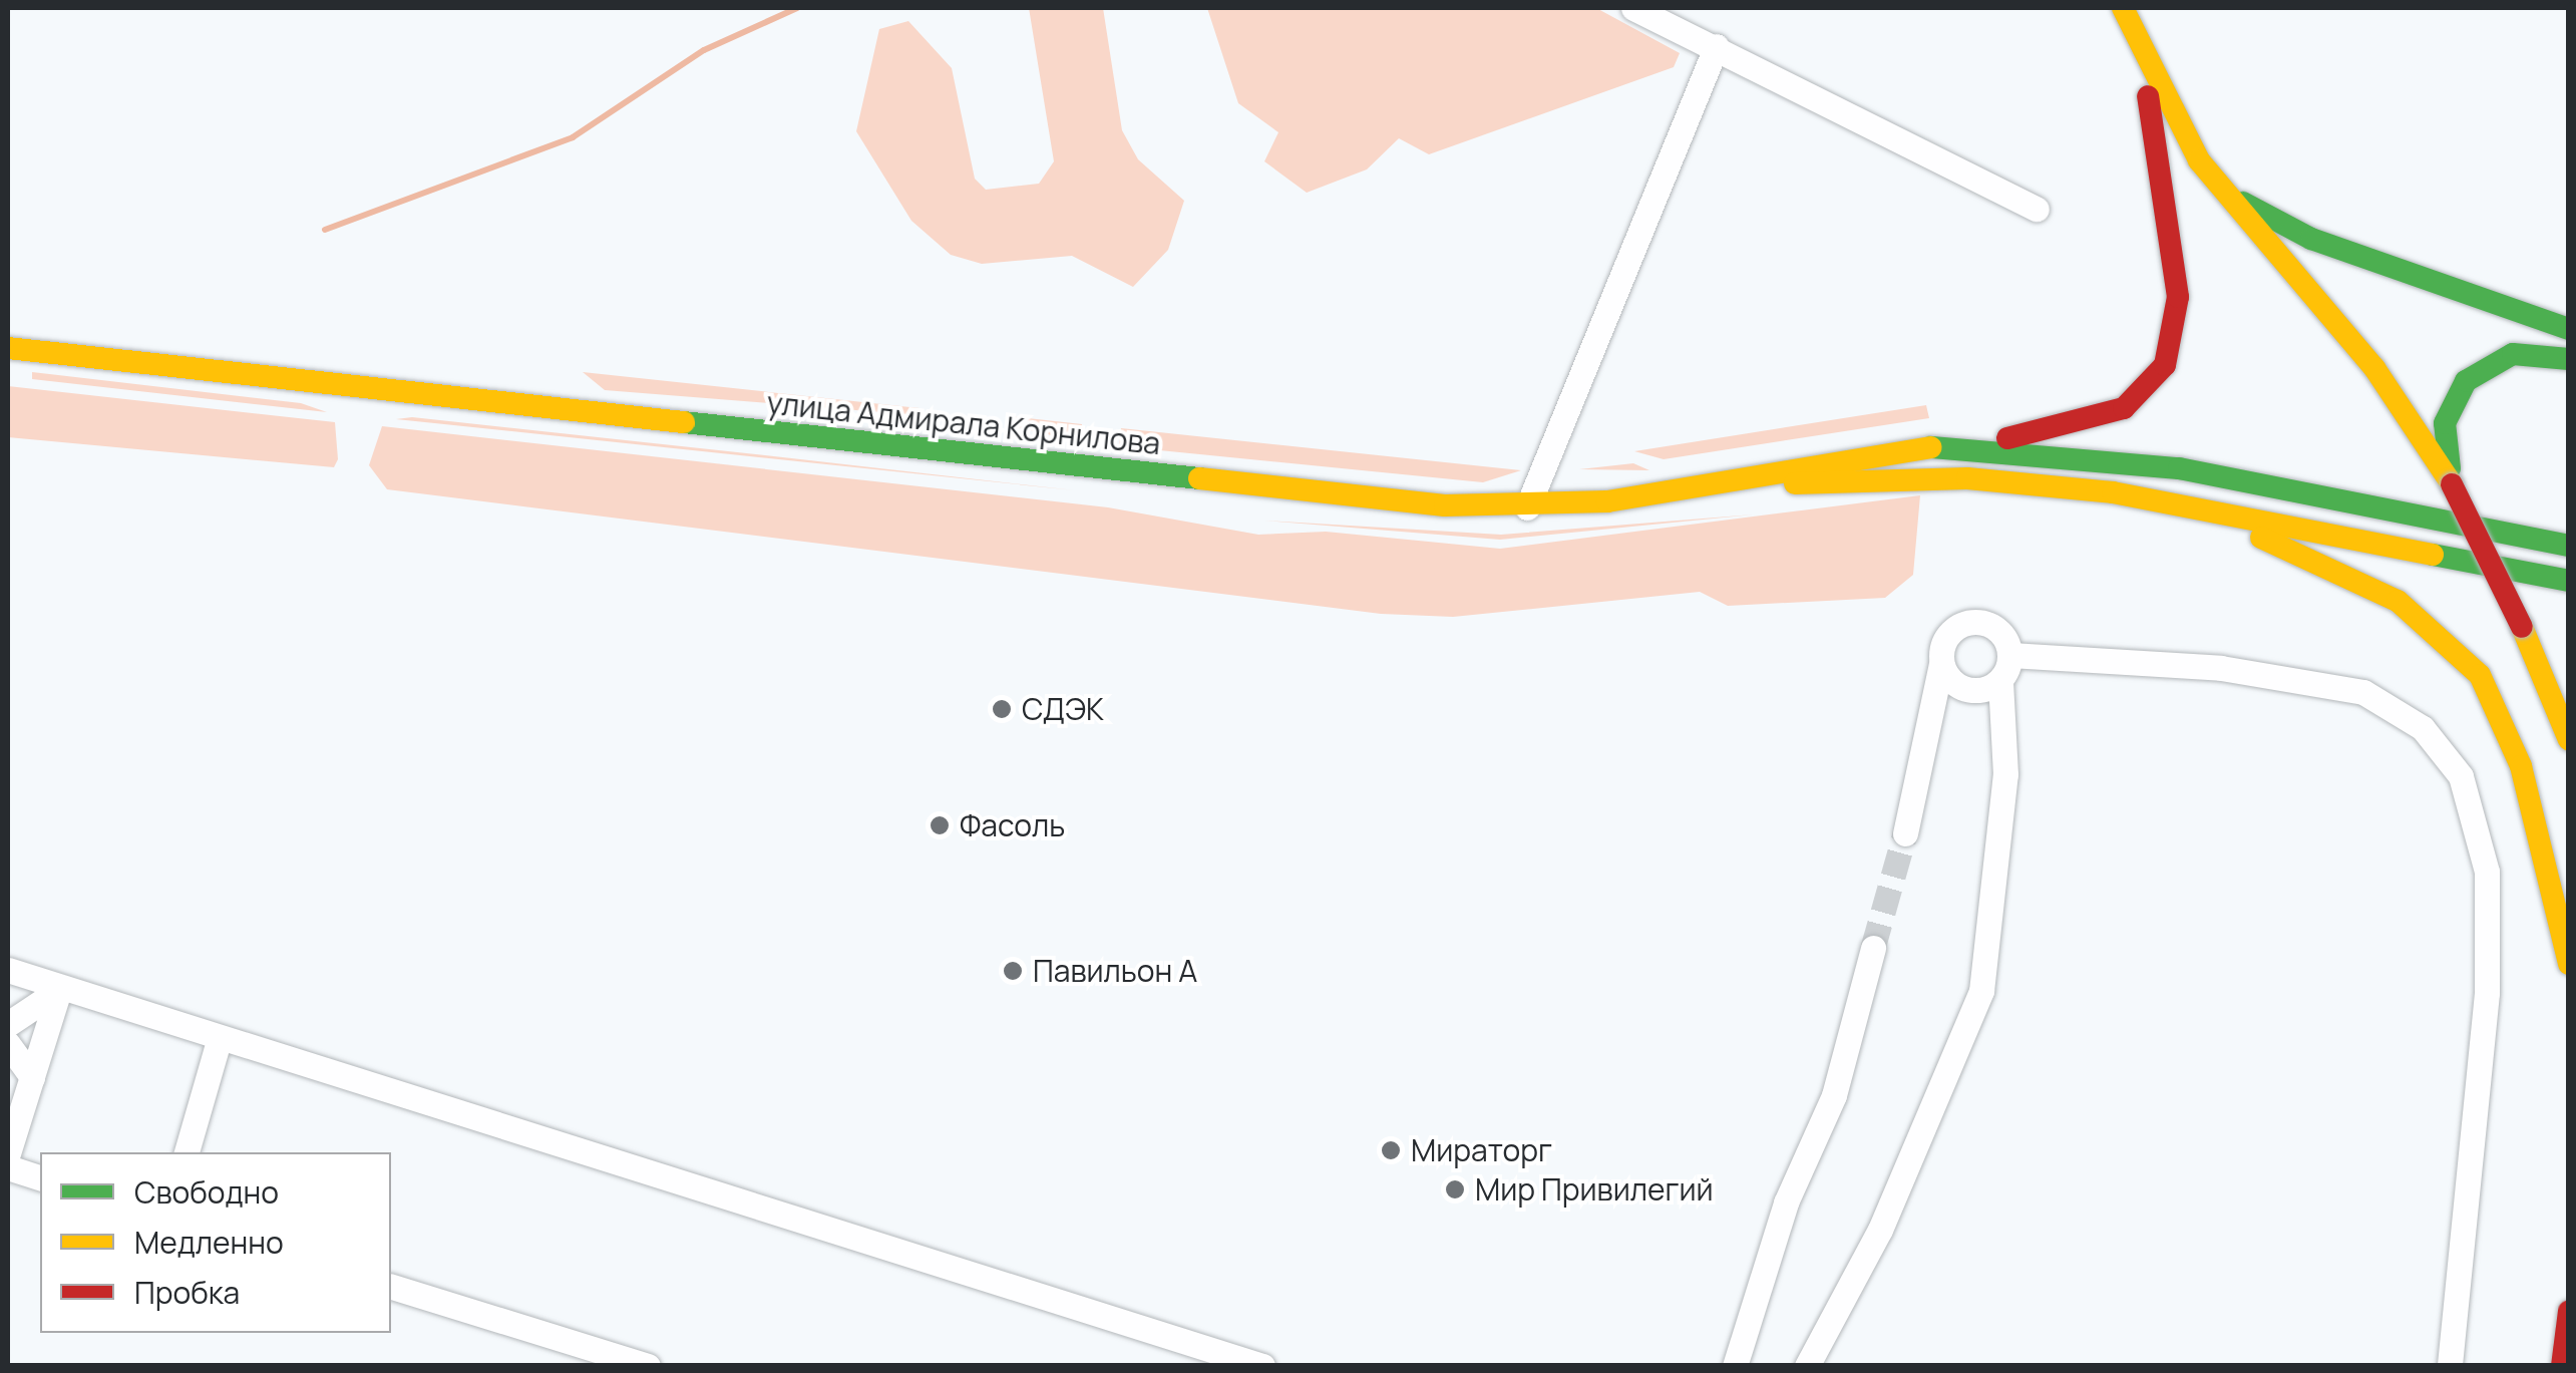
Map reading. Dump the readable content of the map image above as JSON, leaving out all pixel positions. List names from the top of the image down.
{
  "streets": {
    "main road": ["улица Адмирала Корнилова"]
  },
  "places": [
    "СДЭК",
    "Фасоль",
    "Павильон А",
    "Мираторг",
    "Мир Привилегий"
  ],
  "legend": ["Свободно", "Медленно", "Пробка"]
}
